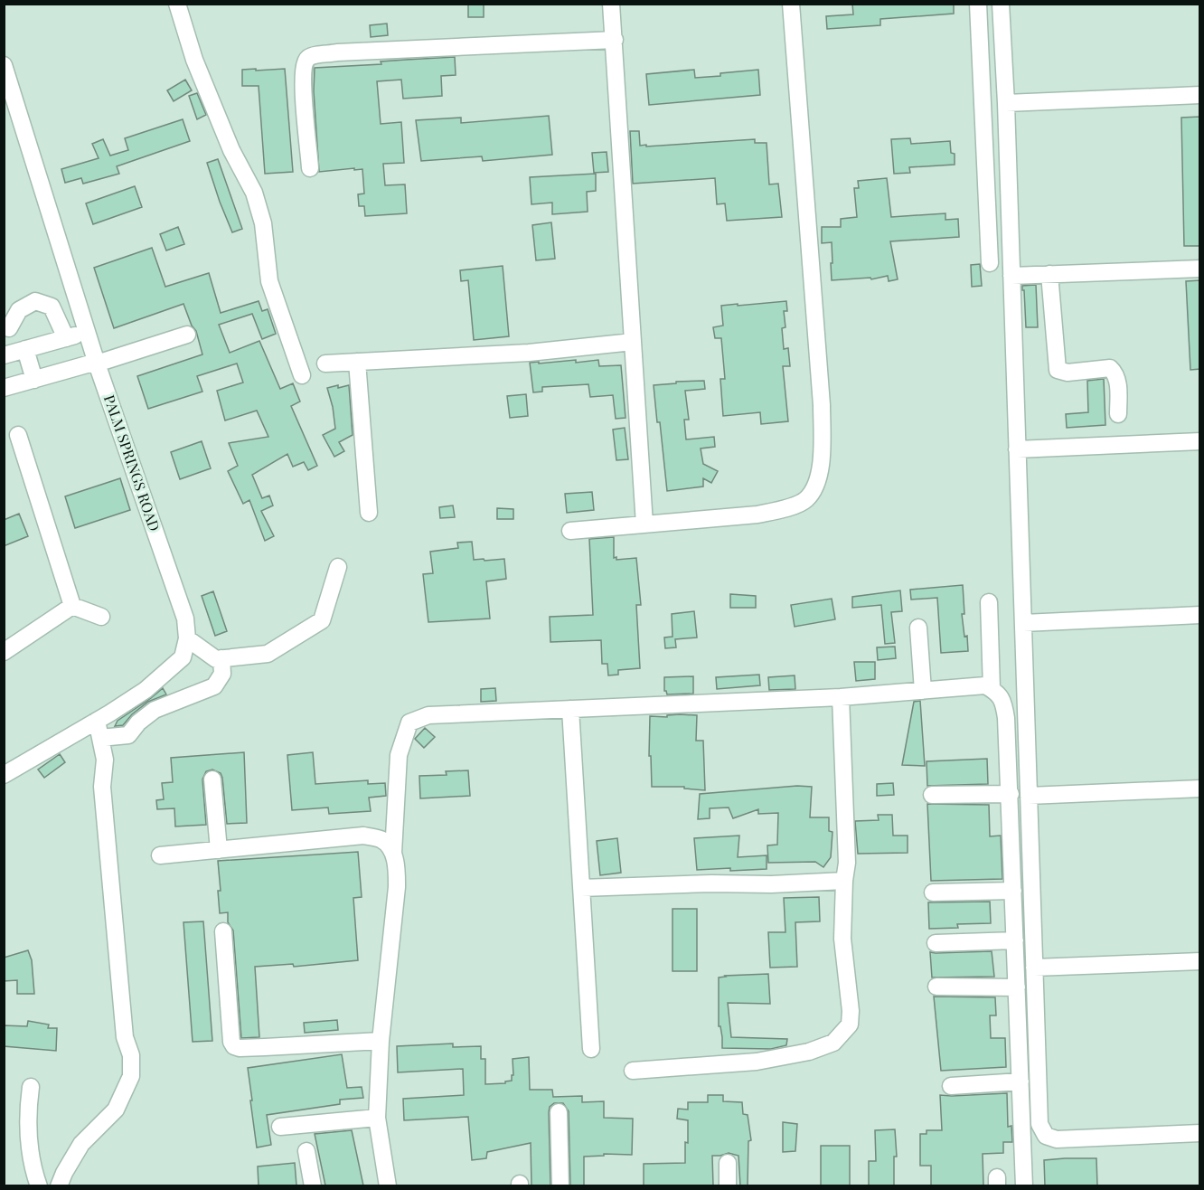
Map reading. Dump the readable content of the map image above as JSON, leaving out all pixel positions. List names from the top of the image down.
{
  "streets": {
    "street": ["PALM SPRINGS ROAD"]
  }
}
